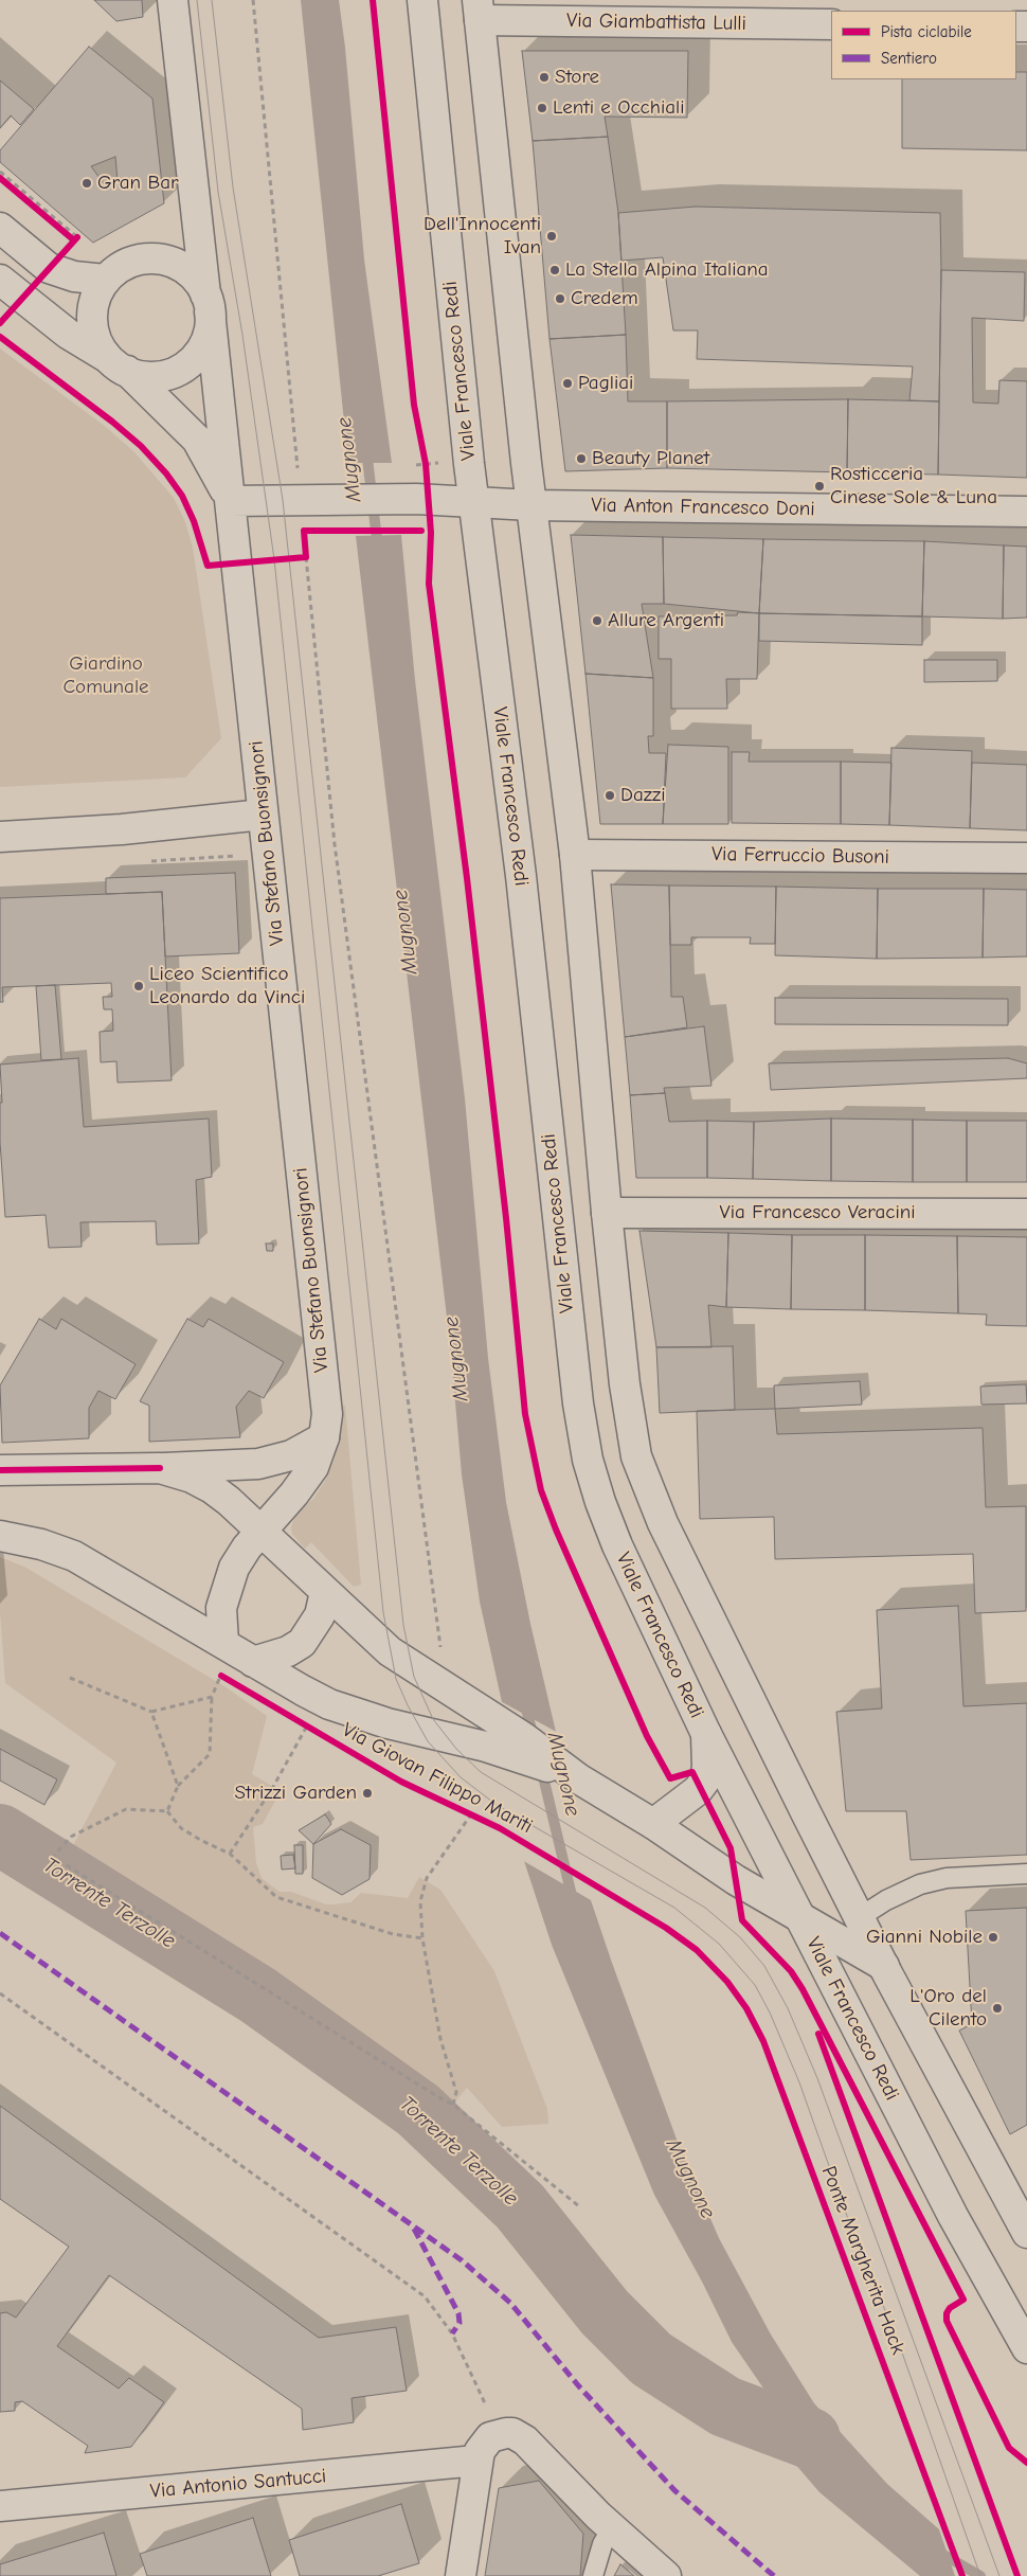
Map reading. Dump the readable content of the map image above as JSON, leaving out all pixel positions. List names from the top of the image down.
{
  "streets": {
    "street": [
      "Via Giambattista Lulli",
      "Viale Francesco Redi",
      "Via Anton Francesco Doni",
      "Via Stefano Buonsignori",
      "Via Ferruccio Busoni",
      "Via Francesco Veracini",
      "Via Giovan Filippo Mariti",
      "Via Antonio Santucci"
    ],
    "cycle path": ["Ponte Margherita Hack"]
  },
  "crossings": [
    ["Viale Francesco Redi", "Via Anton Francesco Doni"],
    ["Viale Francesco Redi", "Via Giovan Filippo Mariti"],
    ["Via Anton Francesco Doni", "Via Stefano Buonsignori"],
    ["Via Stefano Buonsignori", "Via Giovan Filippo Mariti"]
  ],
  "water": ["Mugnone", "Torrente Terzolle"],
  "parks": ["Giardino Comunale"],
  "places": [
    "Store",
    "Lenti e Occhiali",
    "Gran Bar",
    "Dell'Innocenti Ivan",
    "La Stella Alpina Italiana",
    "Credem",
    "Pagliai",
    "Beauty Planet",
    "Rosticceria Cinese Sole & Luna",
    "Allure Argenti",
    "Dazzi",
    "Liceo Scientifico Leonardo da Vinci",
    "Strizzi Garden",
    "Gianni Nobile",
    "L'Oro del Cilento"
  ],
  "legend": ["Pista ciclabile", "Sentiero"]
}
